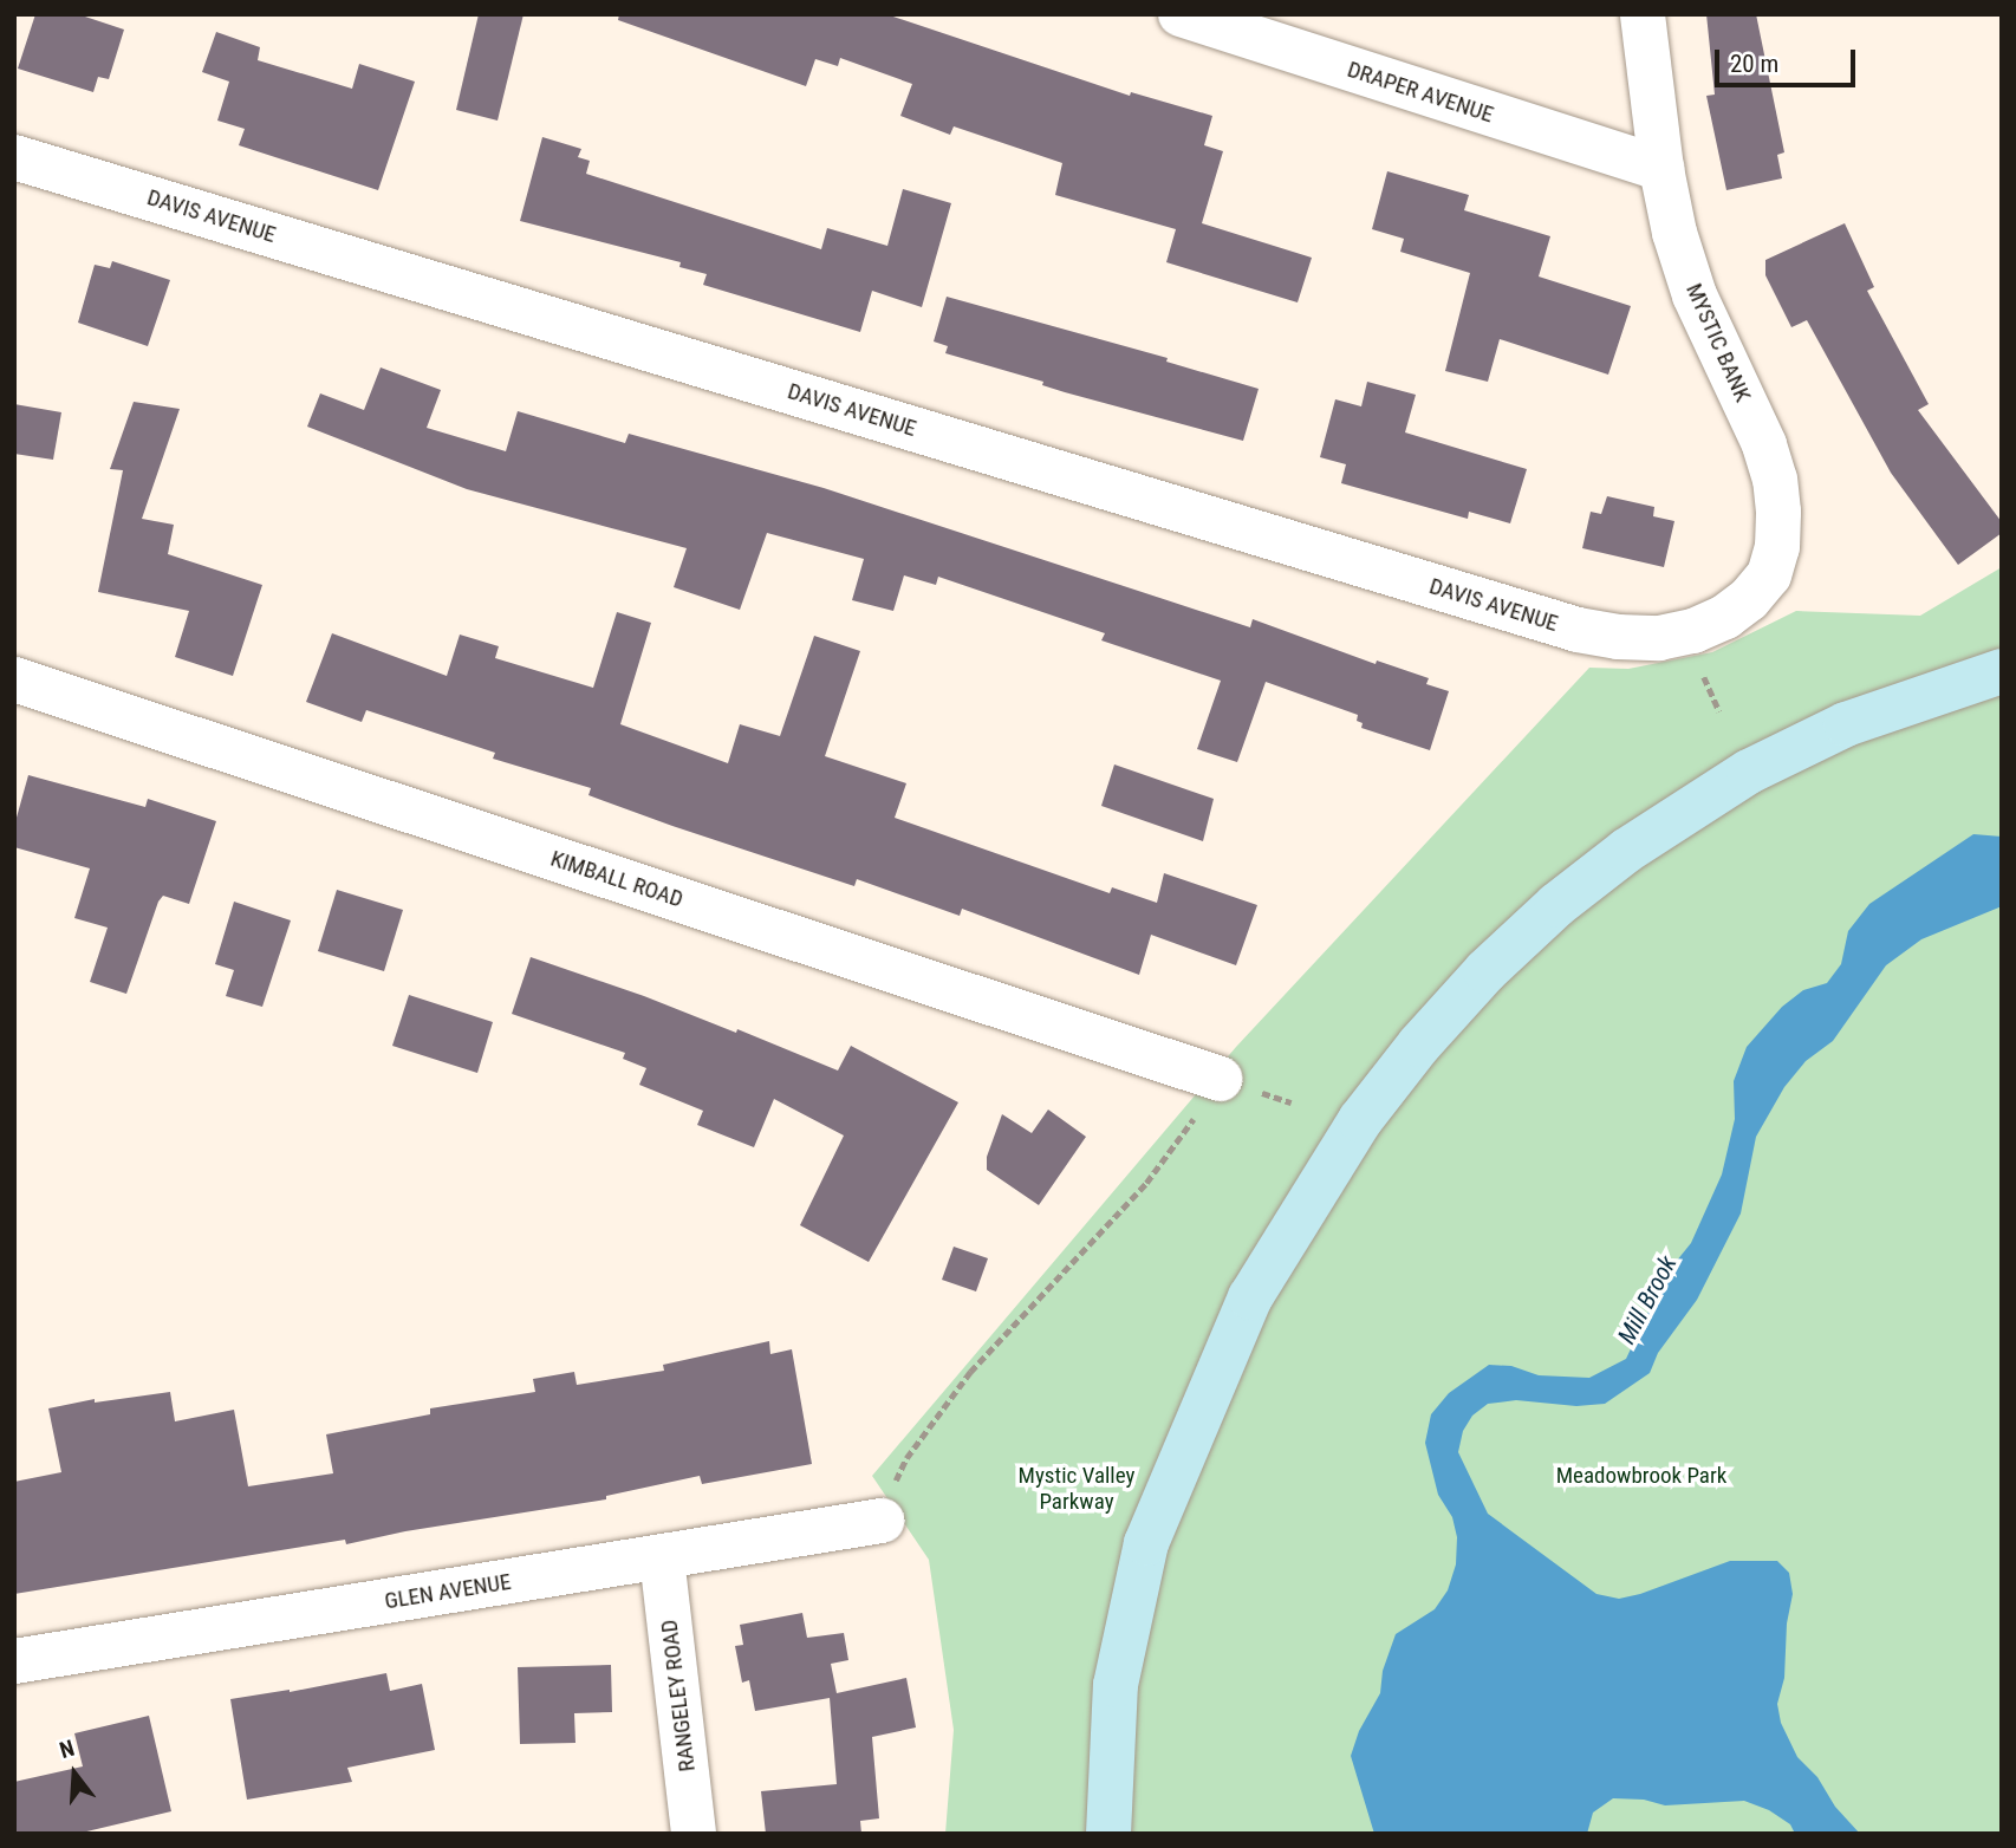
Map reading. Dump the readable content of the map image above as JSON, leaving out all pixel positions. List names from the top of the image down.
{
  "streets": {
    "street": [
      "DRAPER AVENUE",
      "DAVIS AVENUE",
      "MYSTIC BANK",
      "KIMBALL ROAD",
      "GLEN AVENUE",
      "RANGELEY ROAD"
    ]
  },
  "crossings": [
    ["DRAPER AVENUE", "MYSTIC BANK"],
    ["DAVIS AVENUE", "MYSTIC BANK"],
    ["GLEN AVENUE", "RANGELEY ROAD"]
  ],
  "water": ["Mill Brook"],
  "parks": ["Mystic Valley Parkway", "Meadowbrook Park"],
  "scale_bar": "20 m",
  "north": "top"
}
